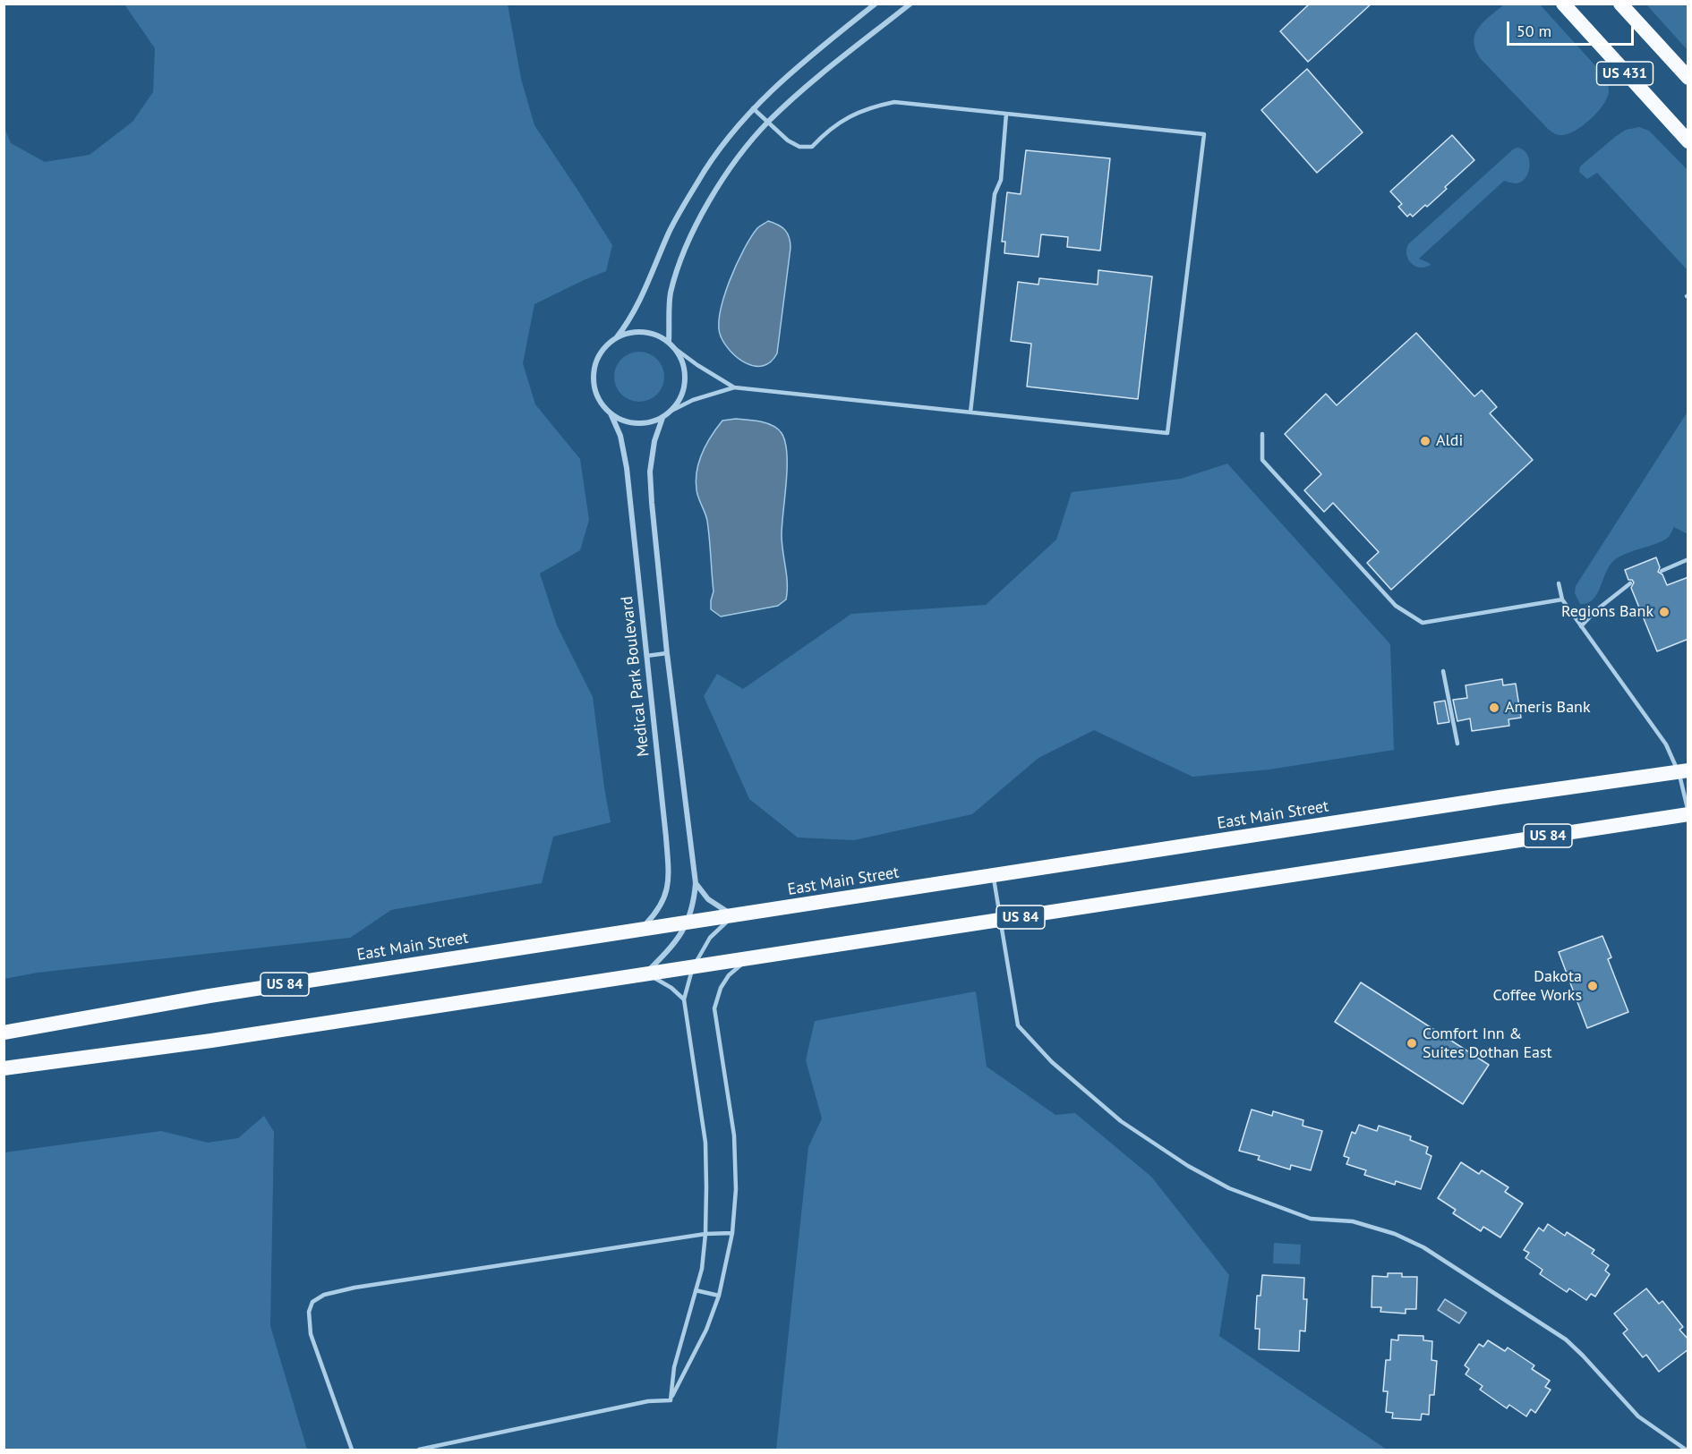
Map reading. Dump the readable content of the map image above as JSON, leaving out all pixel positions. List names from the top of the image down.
{
  "streets": {
    "highway": ["US 431", "East Main Street", "US 84"],
    "street": ["Medical Park Boulevard"]
  },
  "crossings": [
    ["Medical Park Boulevard", "East Main Street"]
  ],
  "places": [
    "Aldi",
    "Regions Bank",
    "Ameris Bank",
    "Dakota Coffee Works",
    "Comfort Inn & Suites Dothan East"
  ],
  "scale_bar": "50 m"
}
